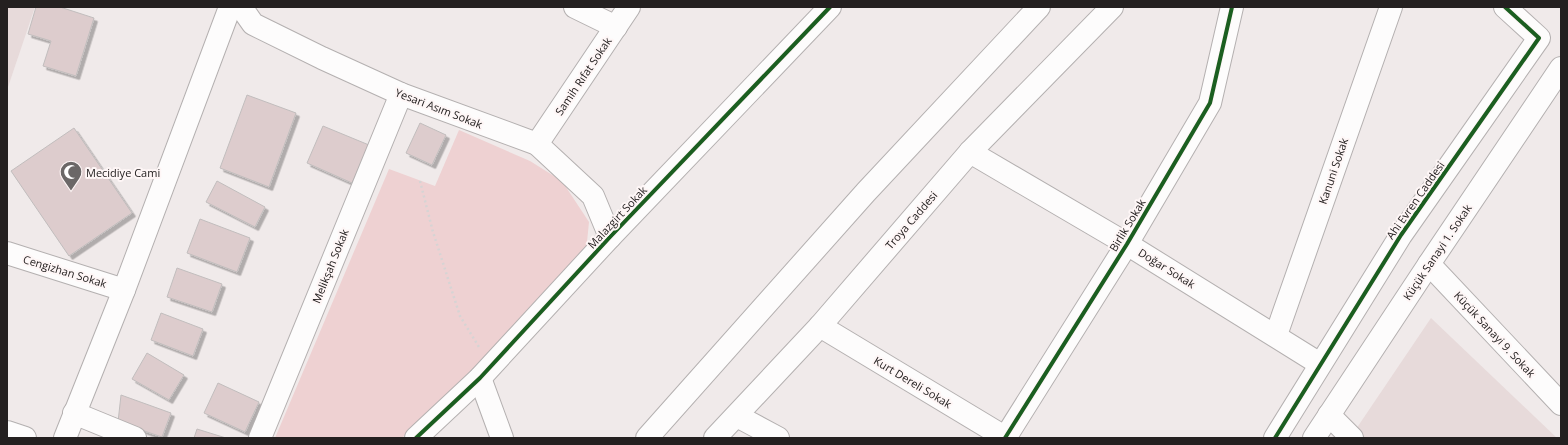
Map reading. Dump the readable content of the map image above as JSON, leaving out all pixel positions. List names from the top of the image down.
{
  "streets": {
    "street": [
      "Samih Rıfat Sokak",
      "Yesari Asım Sokak",
      "Kanuni Sokak",
      "Ahi Evren Caddesi",
      "Malazgirt Sokak",
      "Troya Caddesi",
      "Birlik Sokak",
      "Küçük Sanayi 1. Sokak",
      "Melikşah Sokak",
      "Doğar Sokak",
      "Cengizhan Sokak",
      "Küçük Sanayi 9. Sokak",
      "Kurt Dereli Sokak"
    ]
  },
  "crossings": [
    ["Samih Rıfat Sokak", "Yesari Asım Sokak"],
    ["Yesari Asım Sokak", "Malazgirt Sokak"],
    ["Yesari Asım Sokak", "Melikşah Sokak"],
    ["Kanuni Sokak", "Doğar Sokak"],
    ["Ahi Evren Caddesi", "Doğar Sokak"],
    ["Troya Caddesi", "Doğar Sokak"],
    ["Troya Caddesi", "Kurt Dereli Sokak"],
    ["Birlik Sokak", "Doğar Sokak"],
    ["Birlik Sokak", "Kurt Dereli Sokak"],
    ["Küçük Sanayi 1. Sokak", "Küçük Sanayi 9. Sokak"]
  ],
  "places": {
    "mosque": ["Mecidiye Cami"]
  }
}
